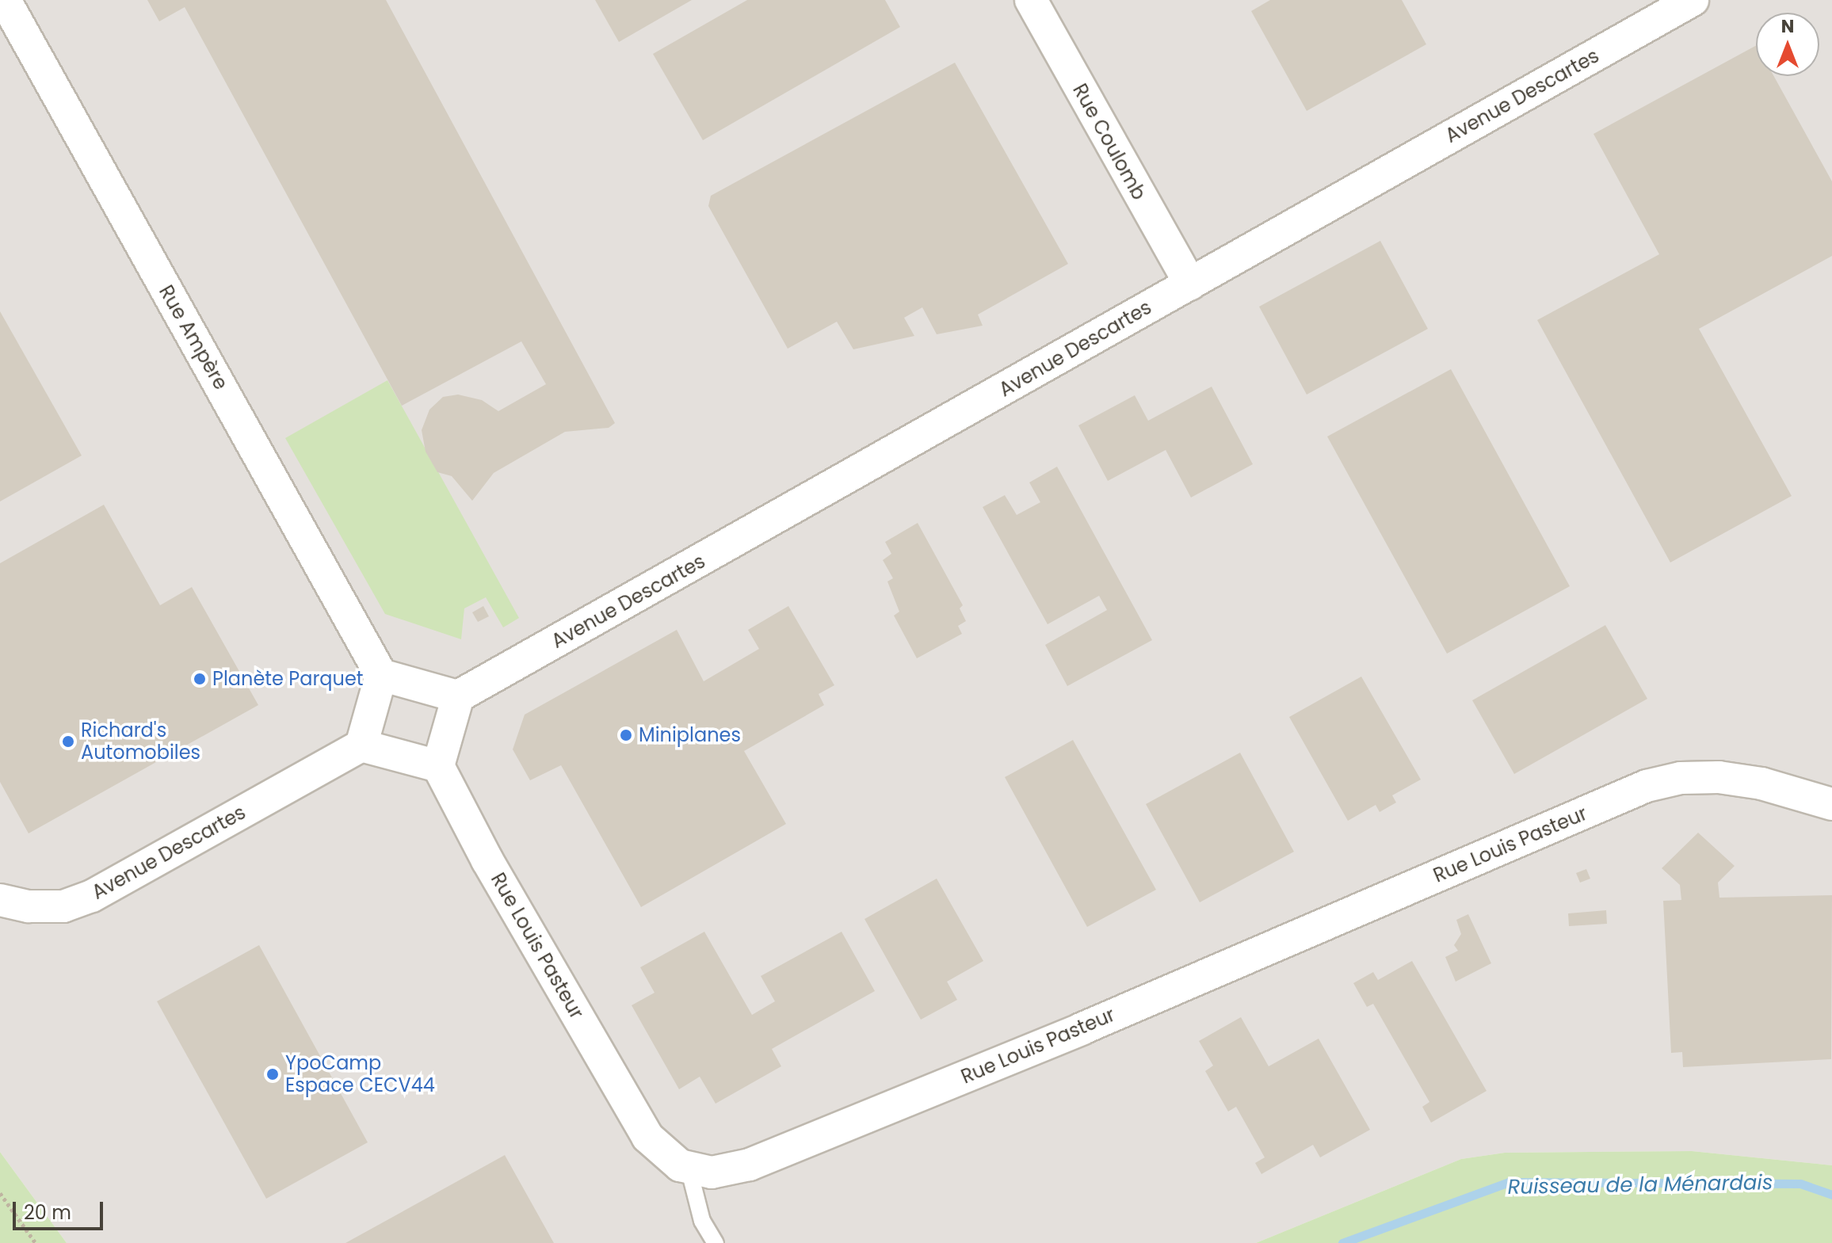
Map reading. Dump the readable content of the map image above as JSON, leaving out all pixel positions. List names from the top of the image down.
{
  "streets": {
    "street": [
      "Avenue Descartes",
      "Rue Coulomb",
      "Rue Ampère",
      "Rue Louis Pasteur"
    ]
  },
  "crossings": [
    ["Avenue Descartes", "Rue Coulomb"]
  ],
  "water": ["Ruisseau de la Ménardais"],
  "places": [
    "Planète Parquet",
    "Miniplanes",
    "Richard's Automobiles",
    "YpoCamp Espace CECV44"
  ],
  "scale_bar": "20 m",
  "north": "top"
}
